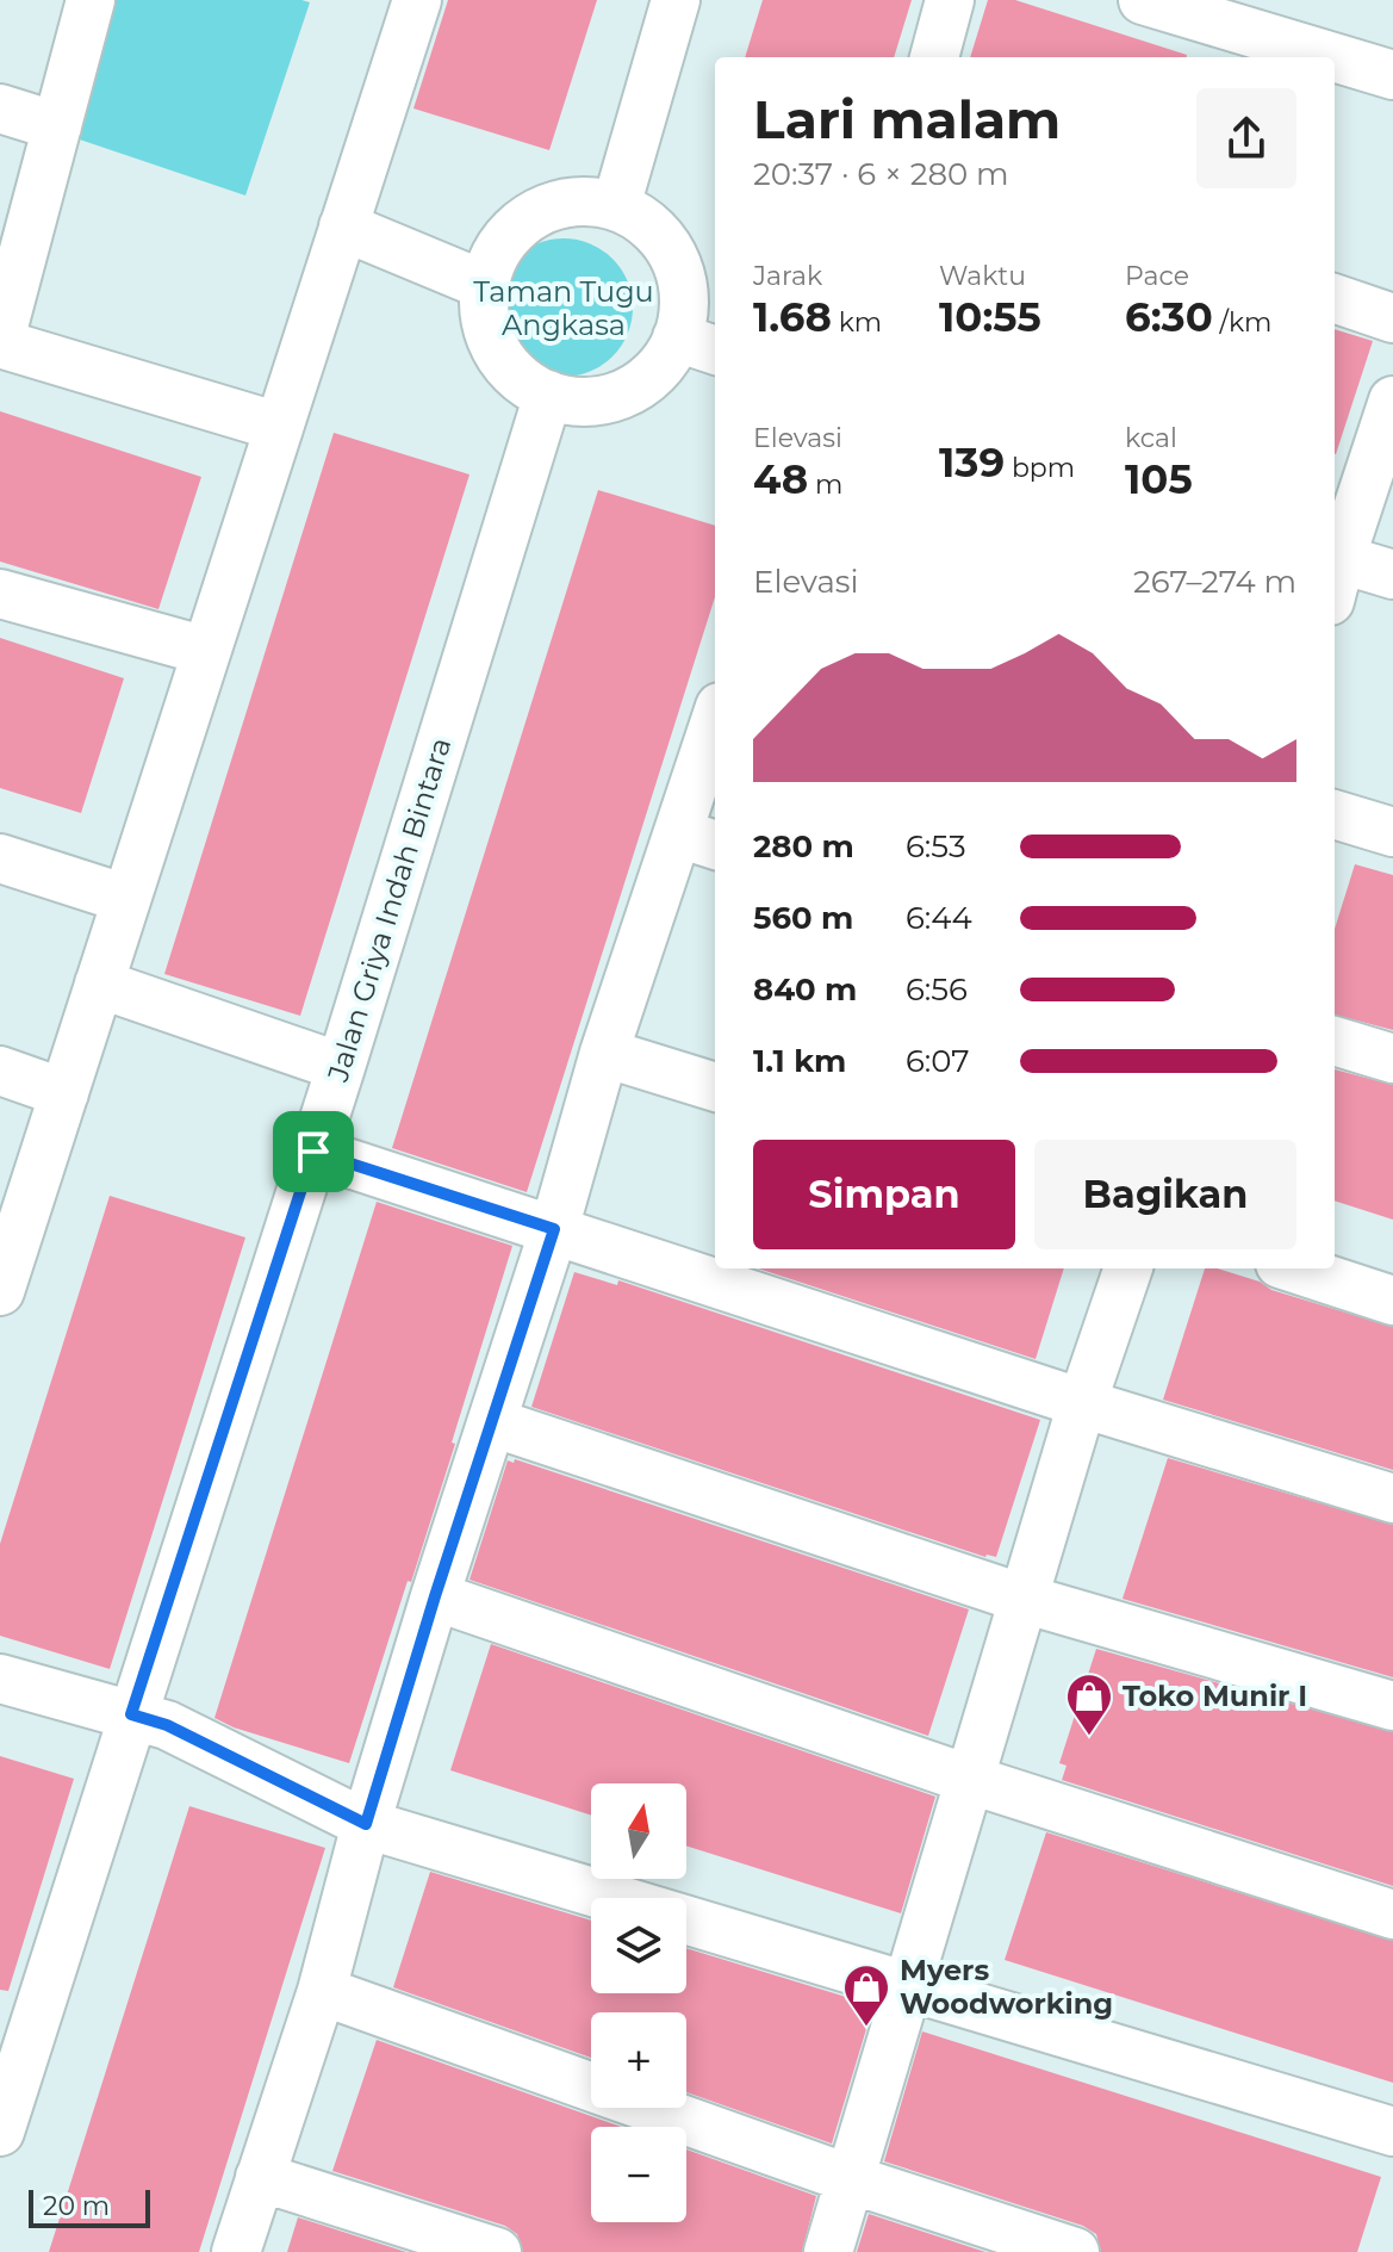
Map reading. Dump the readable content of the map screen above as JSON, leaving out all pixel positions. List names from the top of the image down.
{
  "streets": {
    "street": ["Jalan Griya Indah Bintara"]
  },
  "parks": ["Taman Tugu Angkasa"],
  "places": {
    "shop": ["Toko Munir I", "Myers Woodworking"]
  },
  "scale_bar": "20 m",
  "north": "top",
  "page": {
    "heading": ["Lari malam", "20:37 · 6 × 280 m"],
    "stats": [
      ["Jarak", "1.68 km"],
      ["Waktu", "10:55"],
      ["Pace", "6:30 /km"],
      ["Elevasi", "48 m"],
      ["139 bpm"],
      ["kcal", "105"]
    ],
    "chart": ["Elevasi", "267–274 m"],
    "list": [
      {
        "name": "280 m",
        "note": "6:53"
      },
      {
        "name": "560 m",
        "note": "6:44"
      },
      {
        "name": "840 m",
        "note": "6:56"
      },
      {
        "name": "1.1 km",
        "note": "6:07"
      }
    ],
    "buttons": ["Simpan", "Bagikan"],
    "map_buttons": ["+", "−"],
    "scale": "20 m"
  }
}
